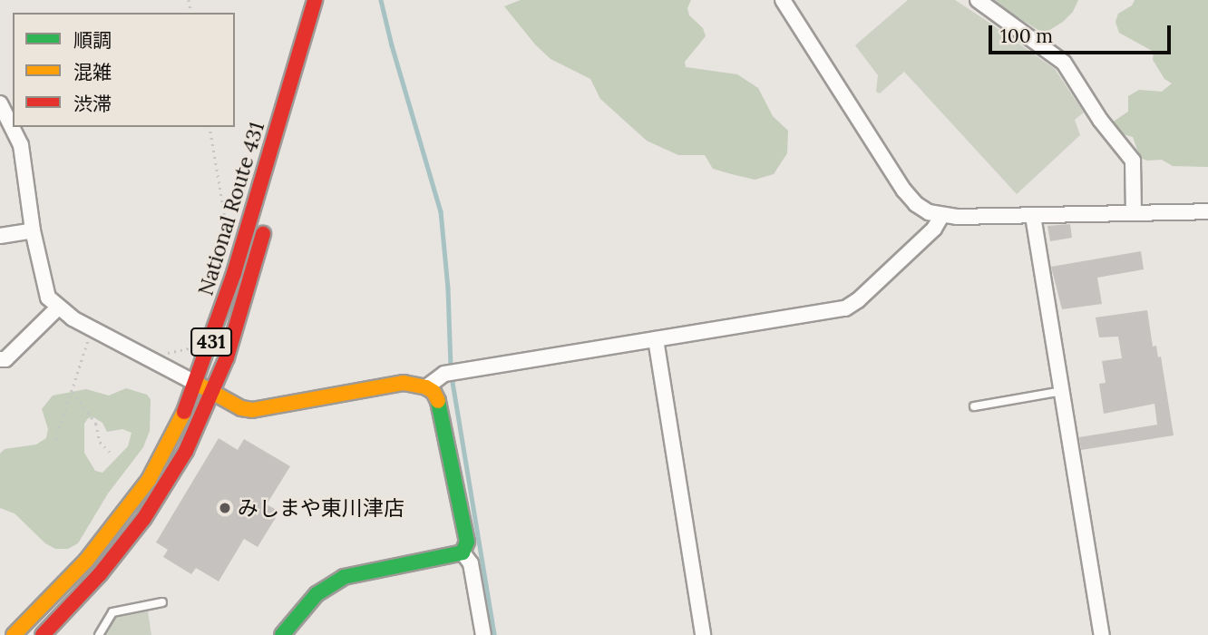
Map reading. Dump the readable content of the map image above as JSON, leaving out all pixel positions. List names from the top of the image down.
{
  "streets": {
    "main road": ["National Route 431", "431"]
  },
  "places": ["みしまや東川津店"],
  "legend": ["順調", "混雑", "渋滞"],
  "scale_bar": "100 m"
}
